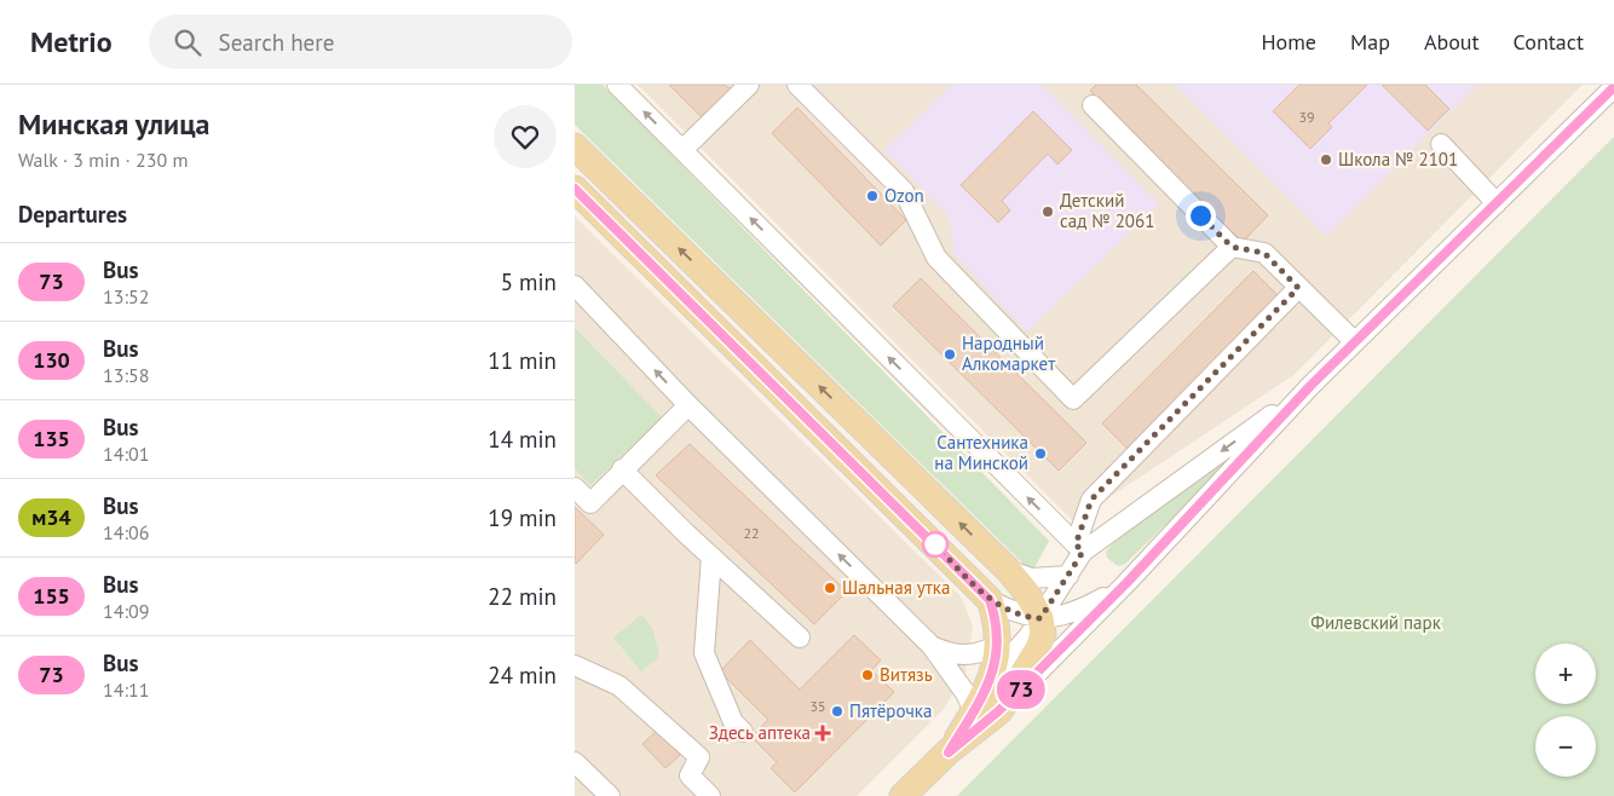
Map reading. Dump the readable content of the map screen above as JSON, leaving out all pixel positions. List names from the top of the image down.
{
  "parks": ["Филевский парк"],
  "places": {
    "other": [
      "Школа № 2101",
      "Ozon",
      "Детский сад № 2061",
      "Народный Алкомаркет",
      "Сантехника на Минской",
      "Шальная утка",
      "Витязь",
      "Пятёрочка"
    ],
    "health": ["Здесь аптека"]
  },
  "lines": ["bus line 73"],
  "house_numbers": ["39", "22", "35"],
  "page": {
    "header": "Metrio",
    "search": "Search here",
    "nav": [
      "Home",
      "Map",
      "About",
      "Contact"
    ],
    "heading": [
      ["Минская улица", "Walk · 3 min · 230 m"],
      "Departures"
    ],
    "on_map": "73",
    "list": [
      {
        "mark": "73",
        "name": "Bus",
        "note": "13:52",
        "value": "5 min"
      },
      {
        "mark": "130",
        "name": "Bus",
        "note": "13:58",
        "value": "11 min"
      },
      {
        "mark": "135",
        "name": "Bus",
        "note": "14:01",
        "value": "14 min"
      },
      {
        "mark": "м34",
        "name": "Bus",
        "note": "14:06",
        "value": "19 min"
      },
      {
        "mark": "155",
        "name": "Bus",
        "note": "14:09",
        "value": "22 min"
      },
      {
        "mark": "73",
        "name": "Bus",
        "note": "14:11",
        "value": "24 min"
      }
    ],
    "map_buttons": ["+", "−"]
  }
}
